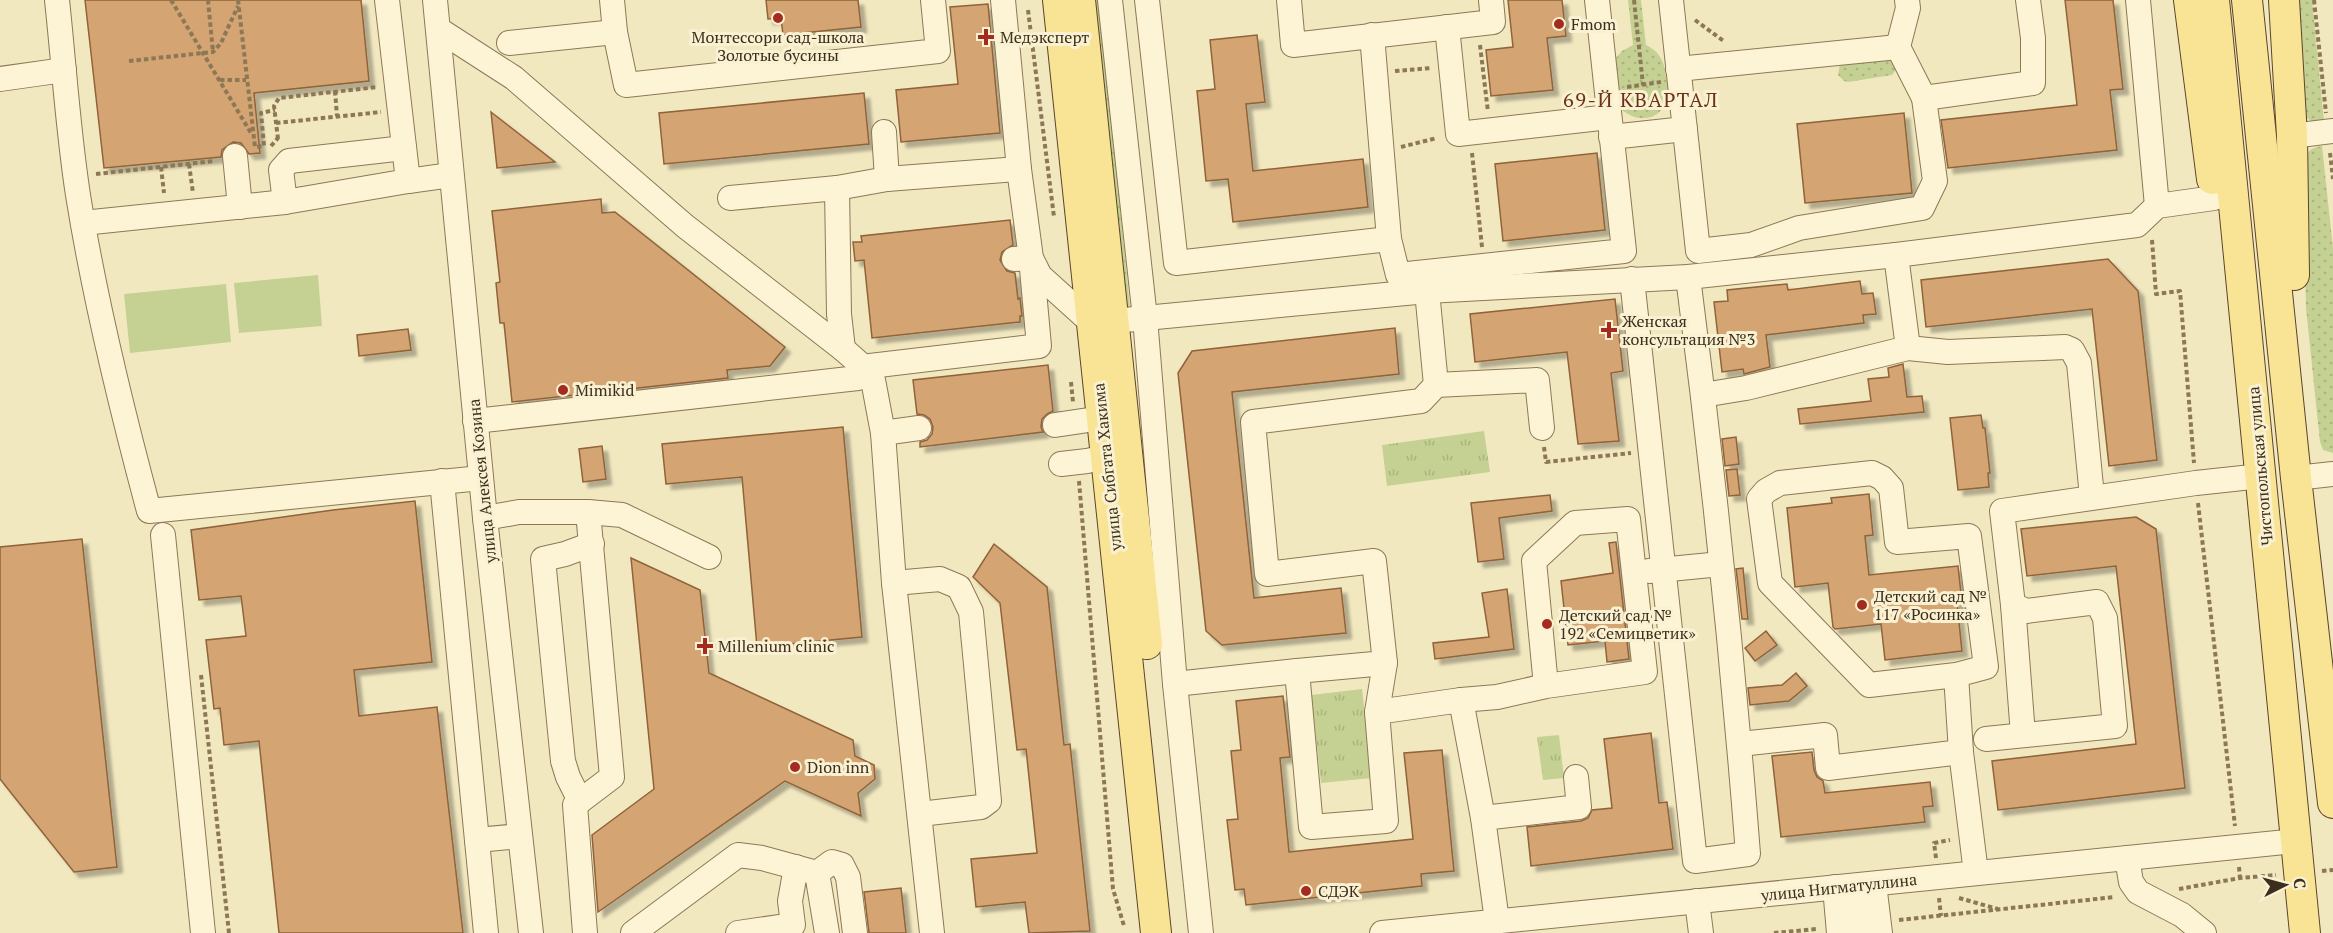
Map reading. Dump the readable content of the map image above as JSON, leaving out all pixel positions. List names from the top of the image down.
{
  "streets": {
    "main road": ["Чистопольская улица", "улица Сибгата Хакима"],
    "street": ["улица Алексея Козина", "улица Нигматуллина"]
  },
  "crossings": [
    ["Чистопольская улица", "улица Нигматуллина"]
  ],
  "districts": ["69-Й КВАРТАЛ"],
  "places": {
    "other": [
      "Монтессори сад-школа Золотые бусины",
      "Fmom",
      "Mimikid",
      "Детский сад № 117 «Росинка»",
      "Детский сад № 192 «Семицветик»",
      "Dion inn",
      "СДЭК"
    ],
    "health": ["Медэксперт", "Женская консультация №3", "Millenium clinic"]
  },
  "north": "right"
}
